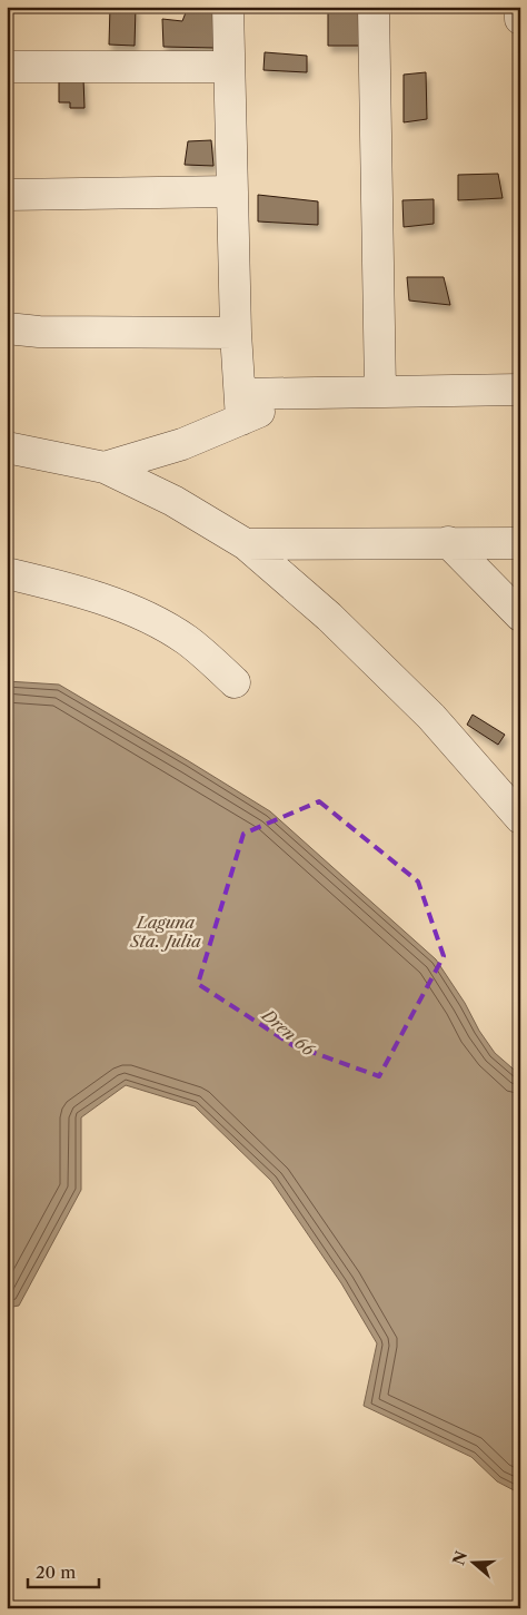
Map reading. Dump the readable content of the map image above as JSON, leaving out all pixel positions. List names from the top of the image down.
{
  "water": ["Laguna Sta. Julia", "Dren 66"],
  "scale_bar": "20 m",
  "north": "left"
}
